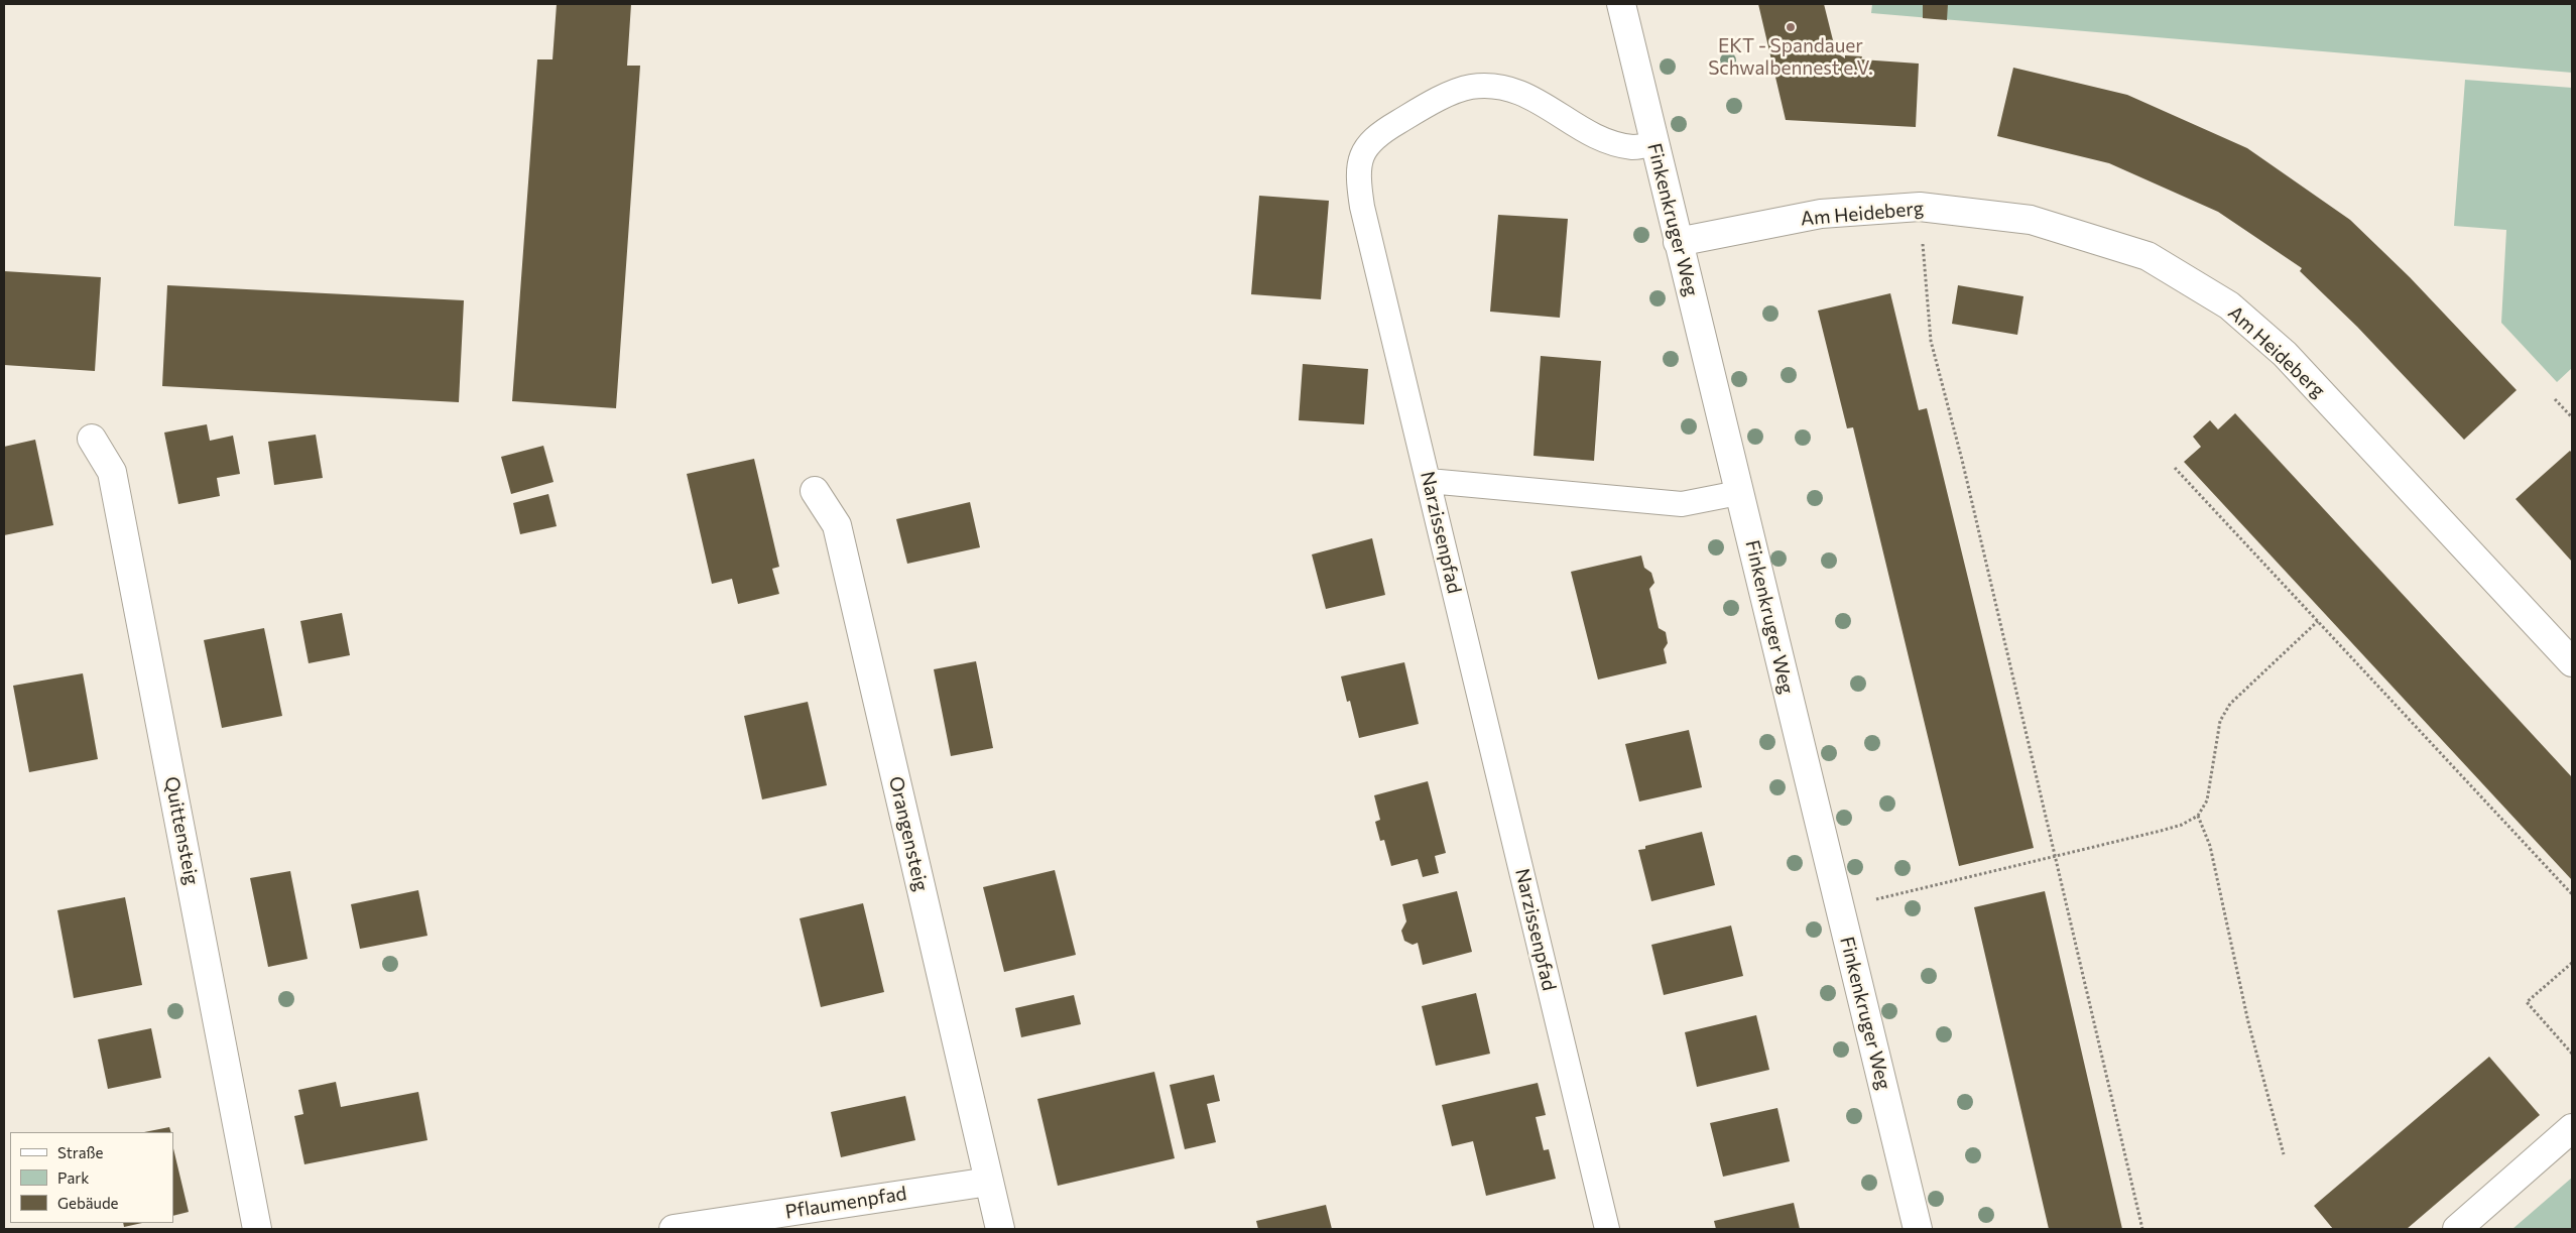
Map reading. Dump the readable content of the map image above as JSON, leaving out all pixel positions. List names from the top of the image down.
{
  "streets": {
    "street": [
      "Am Heideberg",
      "Finkenkruger Weg",
      "Quittensteig",
      "Orangensteig",
      "Pflaumenpfad"
    ],
    "lane": ["Narzissenpfad"]
  },
  "crossings": [
    ["Am Heideberg", "Finkenkruger Weg"],
    ["Finkenkruger Weg", "Narzissenpfad"],
    ["Orangensteig", "Pflaumenpfad"]
  ],
  "places": ["EKT - Spandauer Schwalbennest e.V."],
  "legend": ["Straße", "Park", "Gebäude"]
}
